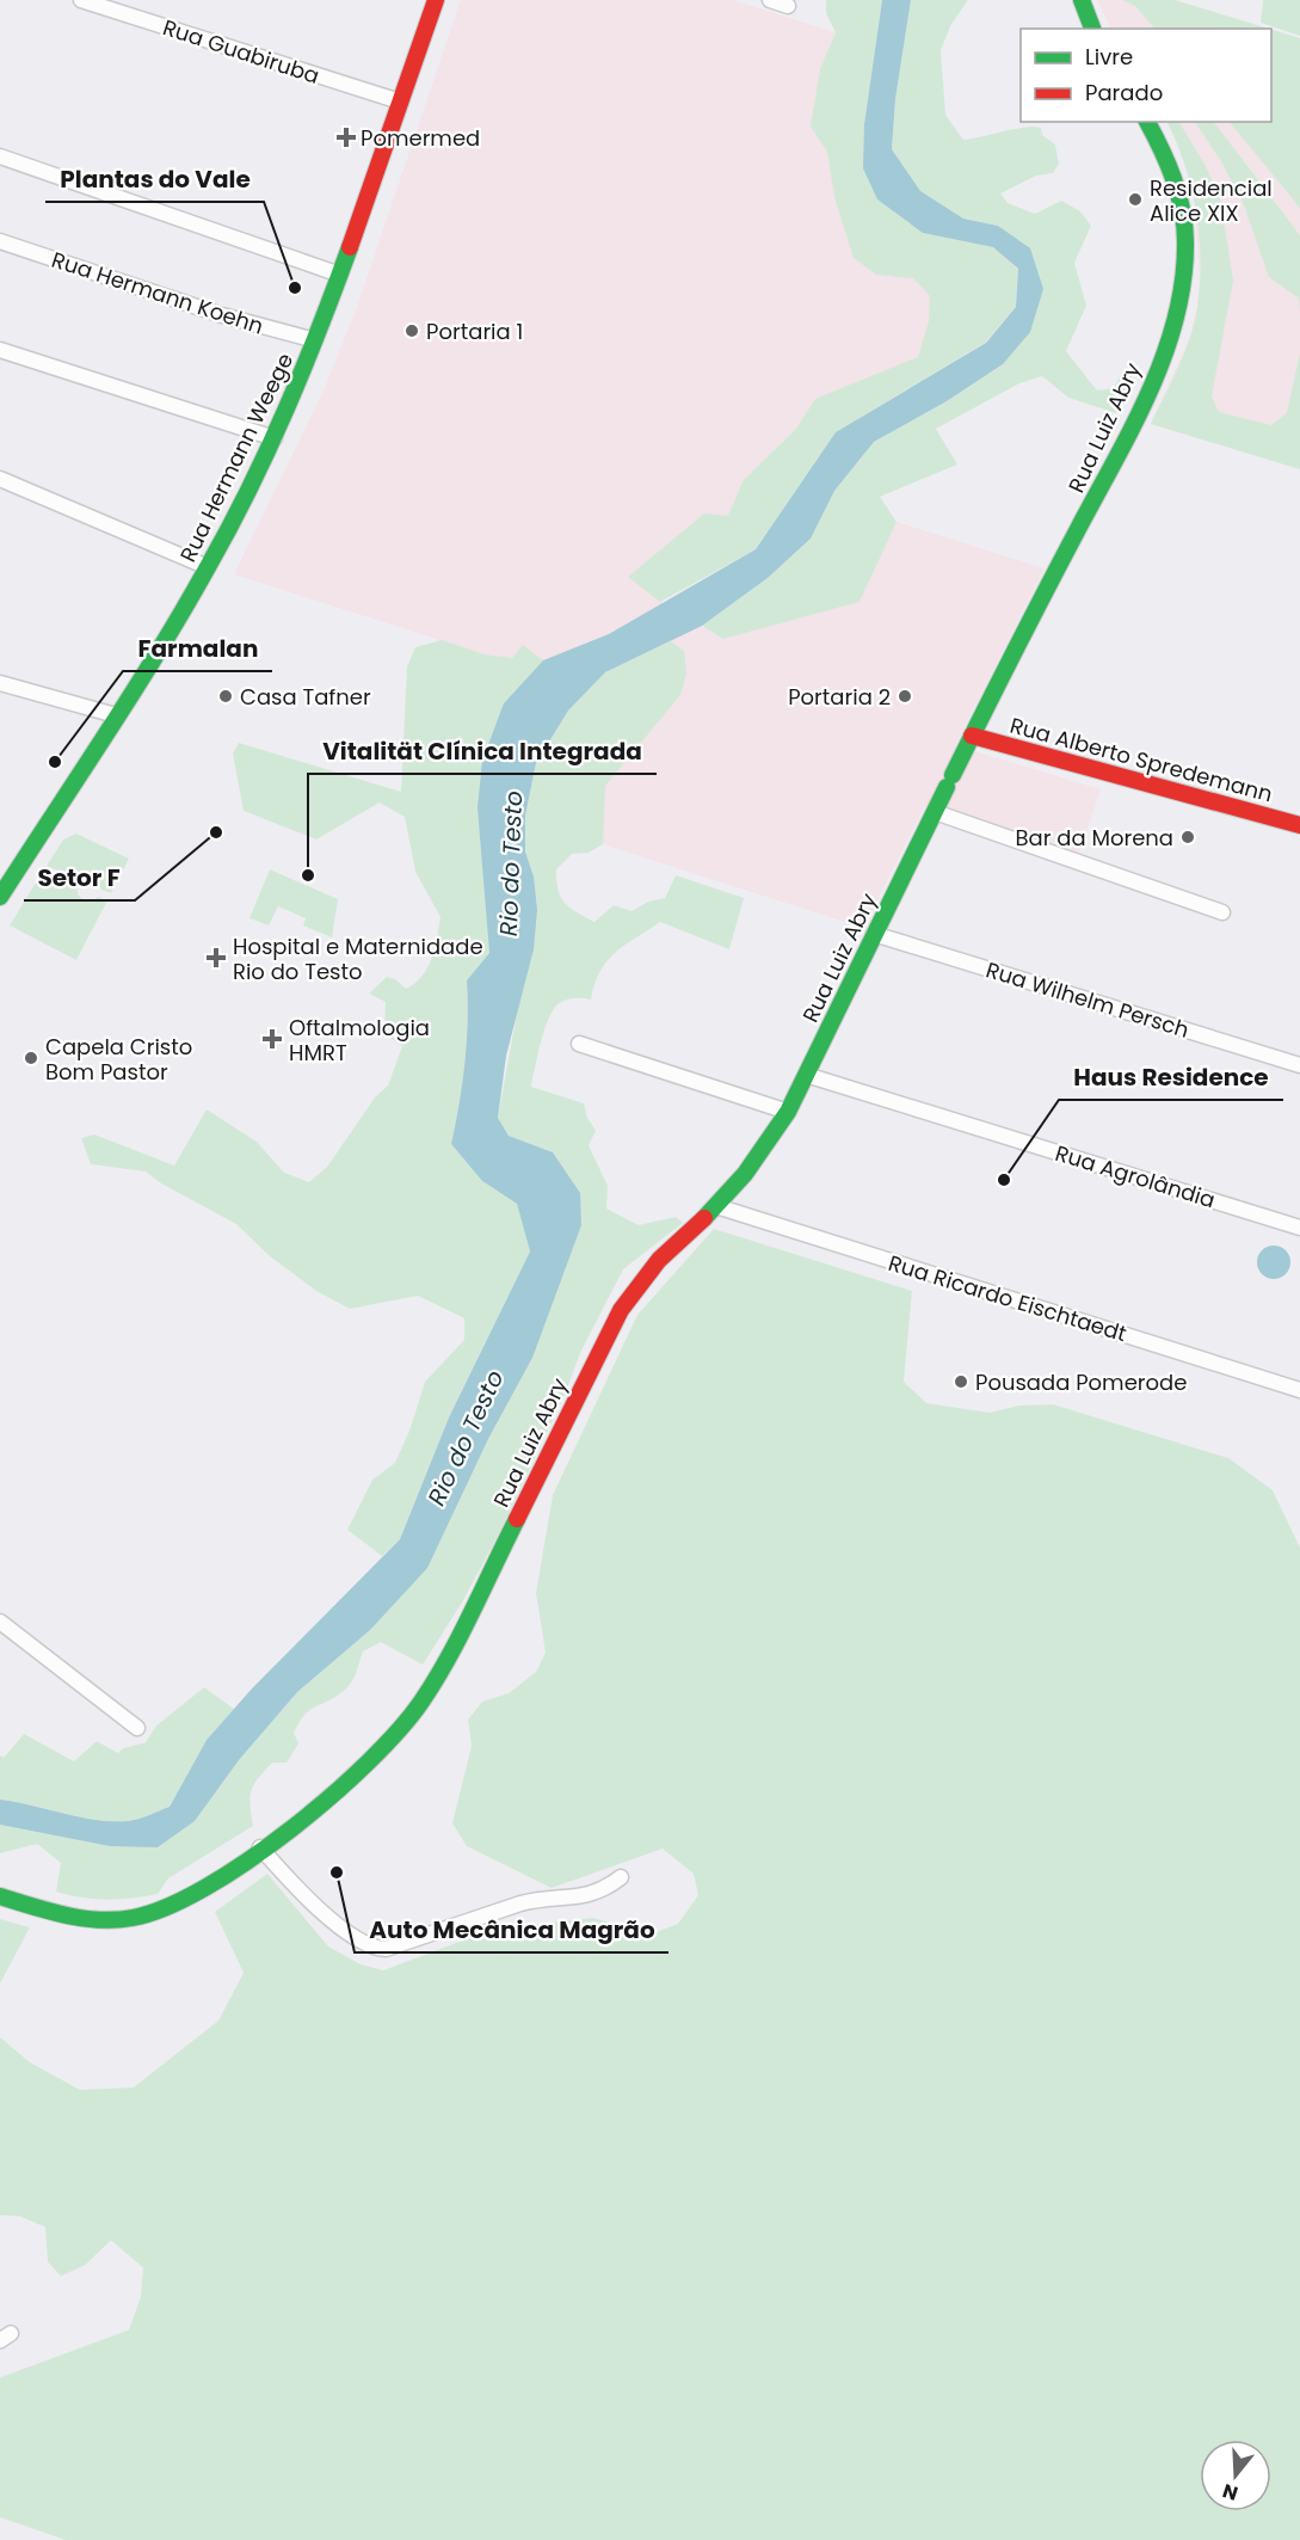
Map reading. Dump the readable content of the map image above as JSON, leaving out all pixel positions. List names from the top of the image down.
{
  "streets": {
    "street": [
      "Rua Guabiruba",
      "Rua Hermann Koehn",
      "Rua Luiz Abry",
      "Rua Hermann Weege",
      "Rua Alberto Spredemann",
      "Rua Wilhelm Persch",
      "Rua Agrolândia",
      "Rua Ricardo Eischtaedt"
    ]
  },
  "crossings": [
    ["Rua Guabiruba", "Rua Hermann Weege"],
    ["Rua Hermann Koehn", "Rua Hermann Weege"],
    ["Rua Luiz Abry", "Rua Alberto Spredemann"],
    ["Rua Luiz Abry", "Rua Wilhelm Persch"],
    ["Rua Luiz Abry", "Rua Agrolândia"],
    ["Rua Luiz Abry", "Rua Ricardo Eischtaedt"]
  ],
  "water": ["Rio do Testo"],
  "places": {
    "health": ["Pomermed", "Hospital e Maternidade Rio do Testo", "Oftalmologia HMRT"],
    "other": [
      "Residencial Alice XIX",
      "Plantas do Vale",
      "Portaria 1",
      "Casa Tafner",
      "Portaria 2",
      "Farmalan",
      "Setor F",
      "Bar da Morena",
      "Vitalität Clínica Integrada",
      "Capela Cristo Bom Pastor",
      "Haus Residence",
      "Pousada Pomerode",
      "Auto Mecânica Magrão"
    ]
  },
  "legend": ["Livre", "Parado"],
  "north": "bottom"
}
